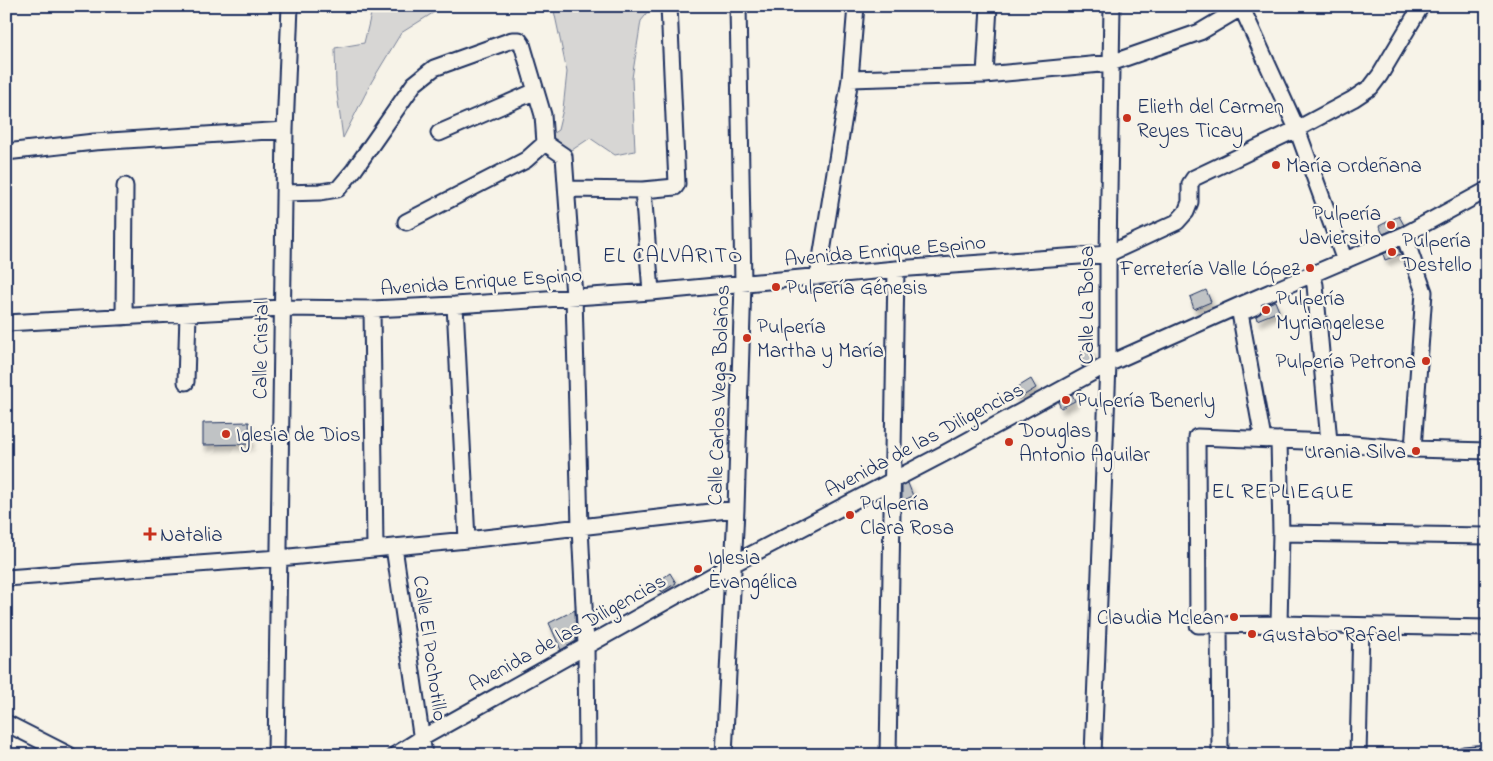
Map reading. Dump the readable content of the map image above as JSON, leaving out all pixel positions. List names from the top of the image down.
{
  "streets": {
    "street": [
      "Avenida Enrique Espino",
      "Calle La Bolsa",
      "Calle Cristal",
      "Calle Carlos Vega Bolaños",
      "Avenida de las Diligencias",
      "Calle El Pochotillo"
    ]
  },
  "crossings": [
    ["Avenida Enrique Espino", "Calle La Bolsa"],
    ["Avenida Enrique Espino", "Calle Cristal"],
    ["Avenida Enrique Espino", "Calle Carlos Vega Bolaños"],
    ["Calle La Bolsa", "Avenida de las Diligencias"],
    ["Calle Carlos Vega Bolaños", "Avenida de las Diligencias"],
    ["Avenida de las Diligencias", "Calle El Pochotillo"]
  ],
  "districts": ["EL CALVARITO", "EL REPLIEGUE"],
  "places": {
    "other": [
      "Elieth del Carmen Reyes Ticay",
      "María Ordeñana",
      "Pulpería Javiersito",
      "Pulpería Destello",
      "Ferretería Valle López",
      "Pulpería Génesis",
      "Pulpería Myriangelese",
      "Pulpería Martha y María",
      "Pulpería Petrona",
      "Pulpería Benerly",
      "Iglesia de Dios",
      "Douglas Antonio Aguilar",
      "Urania Silva",
      "Pulpería Clara Rosa",
      "Iglesia Evangélica",
      "Claudia Mclean",
      "Gustabo Rafael"
    ],
    "health": ["Natalia"]
  }
}
